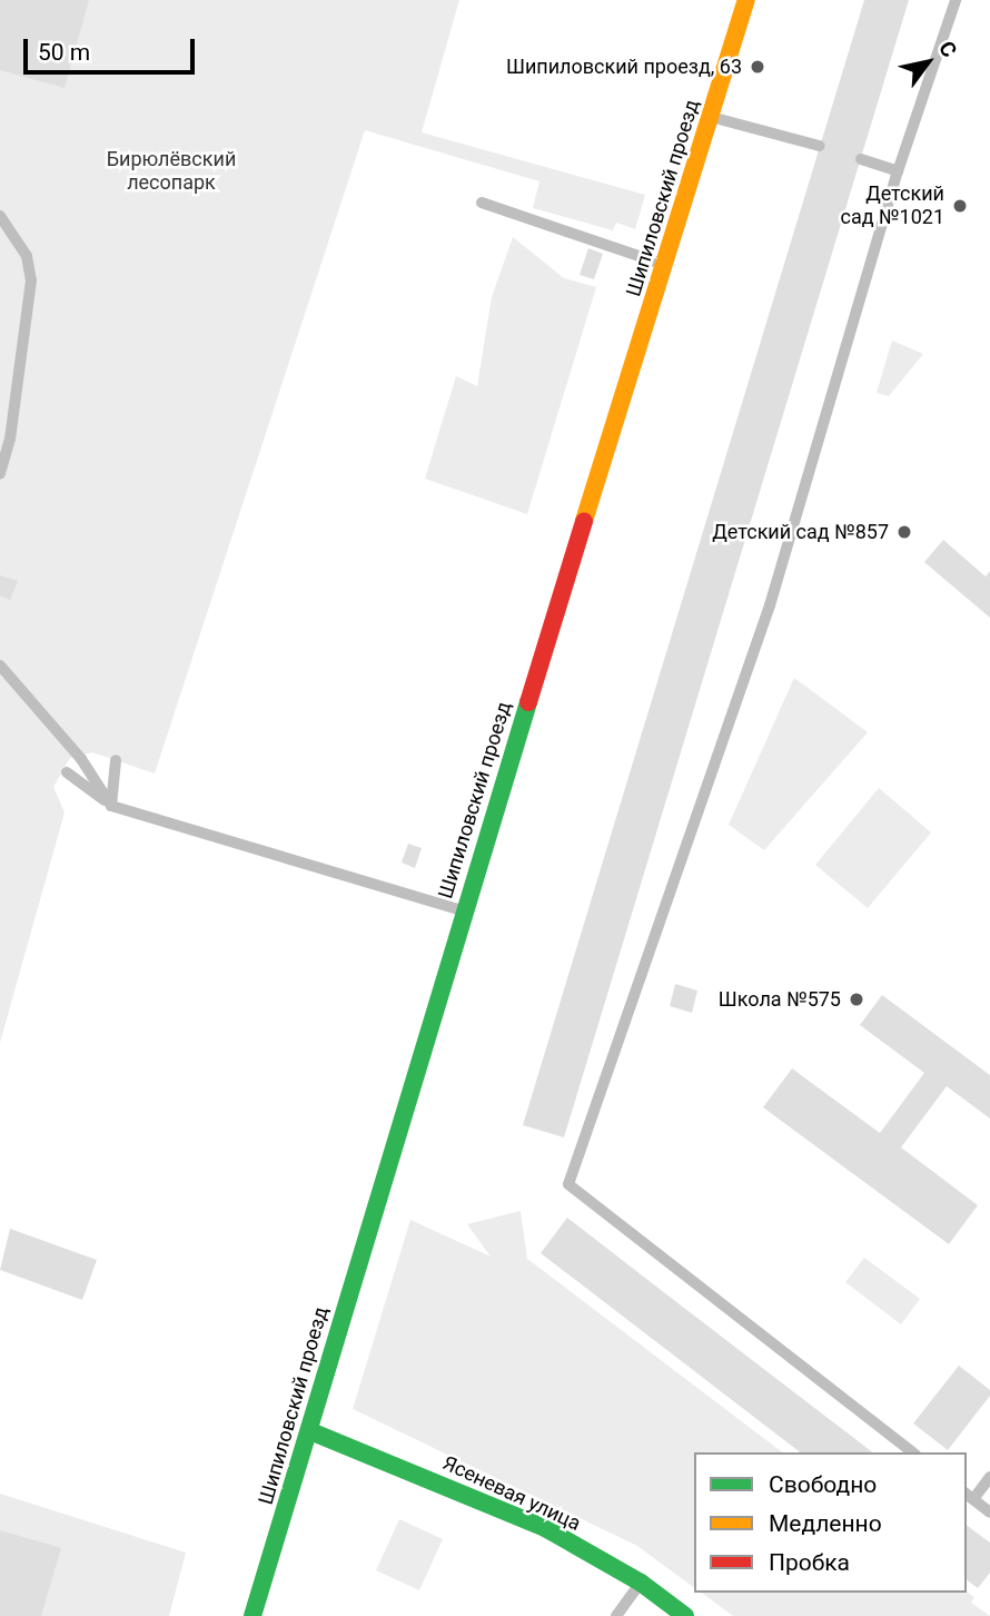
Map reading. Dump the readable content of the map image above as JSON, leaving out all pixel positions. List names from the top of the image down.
{
  "streets": {
    "main road": ["Шипиловский проезд", "Ясеневая улица"]
  },
  "crossings": [
    ["Шипиловский проезд", "Ясеневая улица"]
  ],
  "parks": ["Бирюлёвский лесопарк"],
  "places": [
    "Шипиловский проезд, 63",
    "Детский сад №1021",
    "Детский сад №857",
    "Школа №575"
  ],
  "legend": ["Свободно", "Медленно", "Пробка"],
  "scale_bar": "50 m",
  "north": "top right"
}
